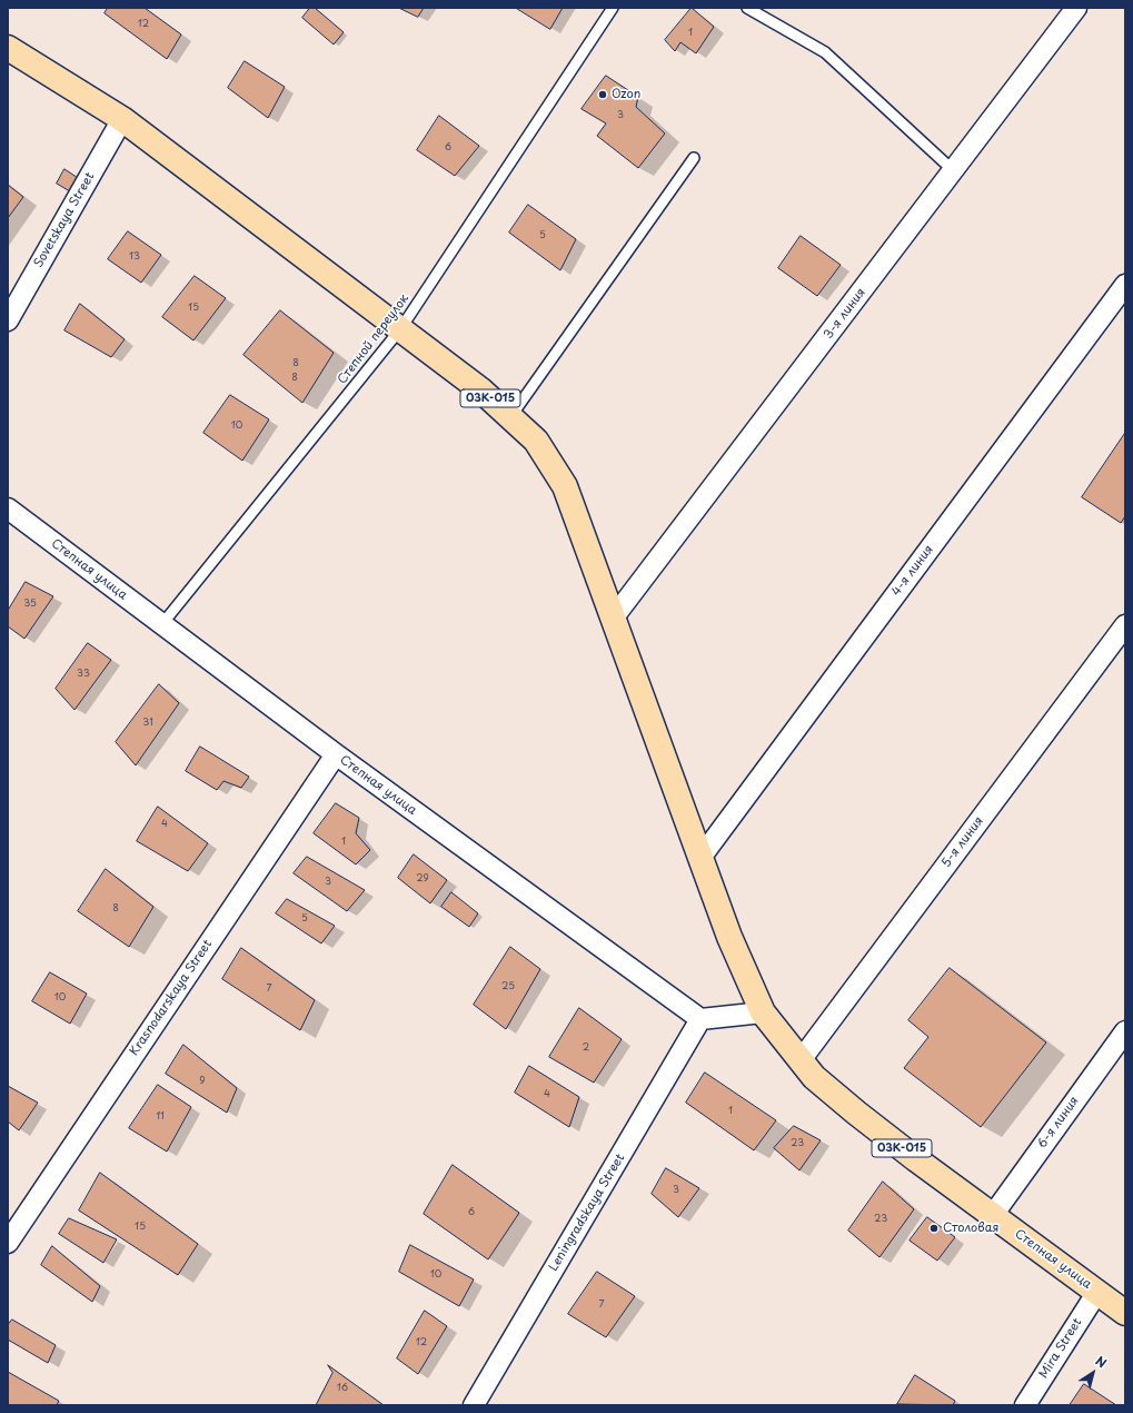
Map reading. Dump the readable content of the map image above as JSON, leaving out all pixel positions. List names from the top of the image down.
{
  "streets": {
    "main road": ["03К-015", "Степная улица"],
    "street": [
      "Sovetskaya Street",
      "3-я линия",
      "4-я линия",
      "5-я линия",
      "Krasnodarskaya Street",
      "6-я линия",
      "Leningradskaya Street",
      "Mira Street"
    ],
    "lane": ["Степной переулок"]
  },
  "crossings": [
    ["Sovetskaya Street", "03К-015"],
    ["3-я линия", "03К-015"],
    ["Степной переулок", "03К-015"],
    ["Степной переулок", "Степная улица"],
    ["03К-015", "Степная улица"],
    ["03К-015", "4-я линия"],
    ["Степная улица", "4-я линия"],
    ["Степная улица", "5-я линия"],
    ["Степная улица", "Krasnodarskaya Street"],
    ["Степная улица", "6-я линия"],
    ["Степная улица", "Leningradskaya Street"],
    ["Степная улица", "Mira Street"]
  ],
  "places": ["Ozon", "Столовая"],
  "house_numbers": [
    "12",
    "1",
    "3",
    "6",
    "5",
    "13",
    "15",
    "8",
    "8",
    "10",
    "35",
    "33",
    "31",
    "4",
    "1",
    "29",
    "3",
    "8",
    "5",
    "25",
    "7",
    "10",
    "2",
    "9",
    "4",
    "1",
    "11",
    "23",
    "3",
    "6",
    "23",
    "15",
    "10",
    "7",
    "12",
    "16"
  ],
  "north": "top right"
}
